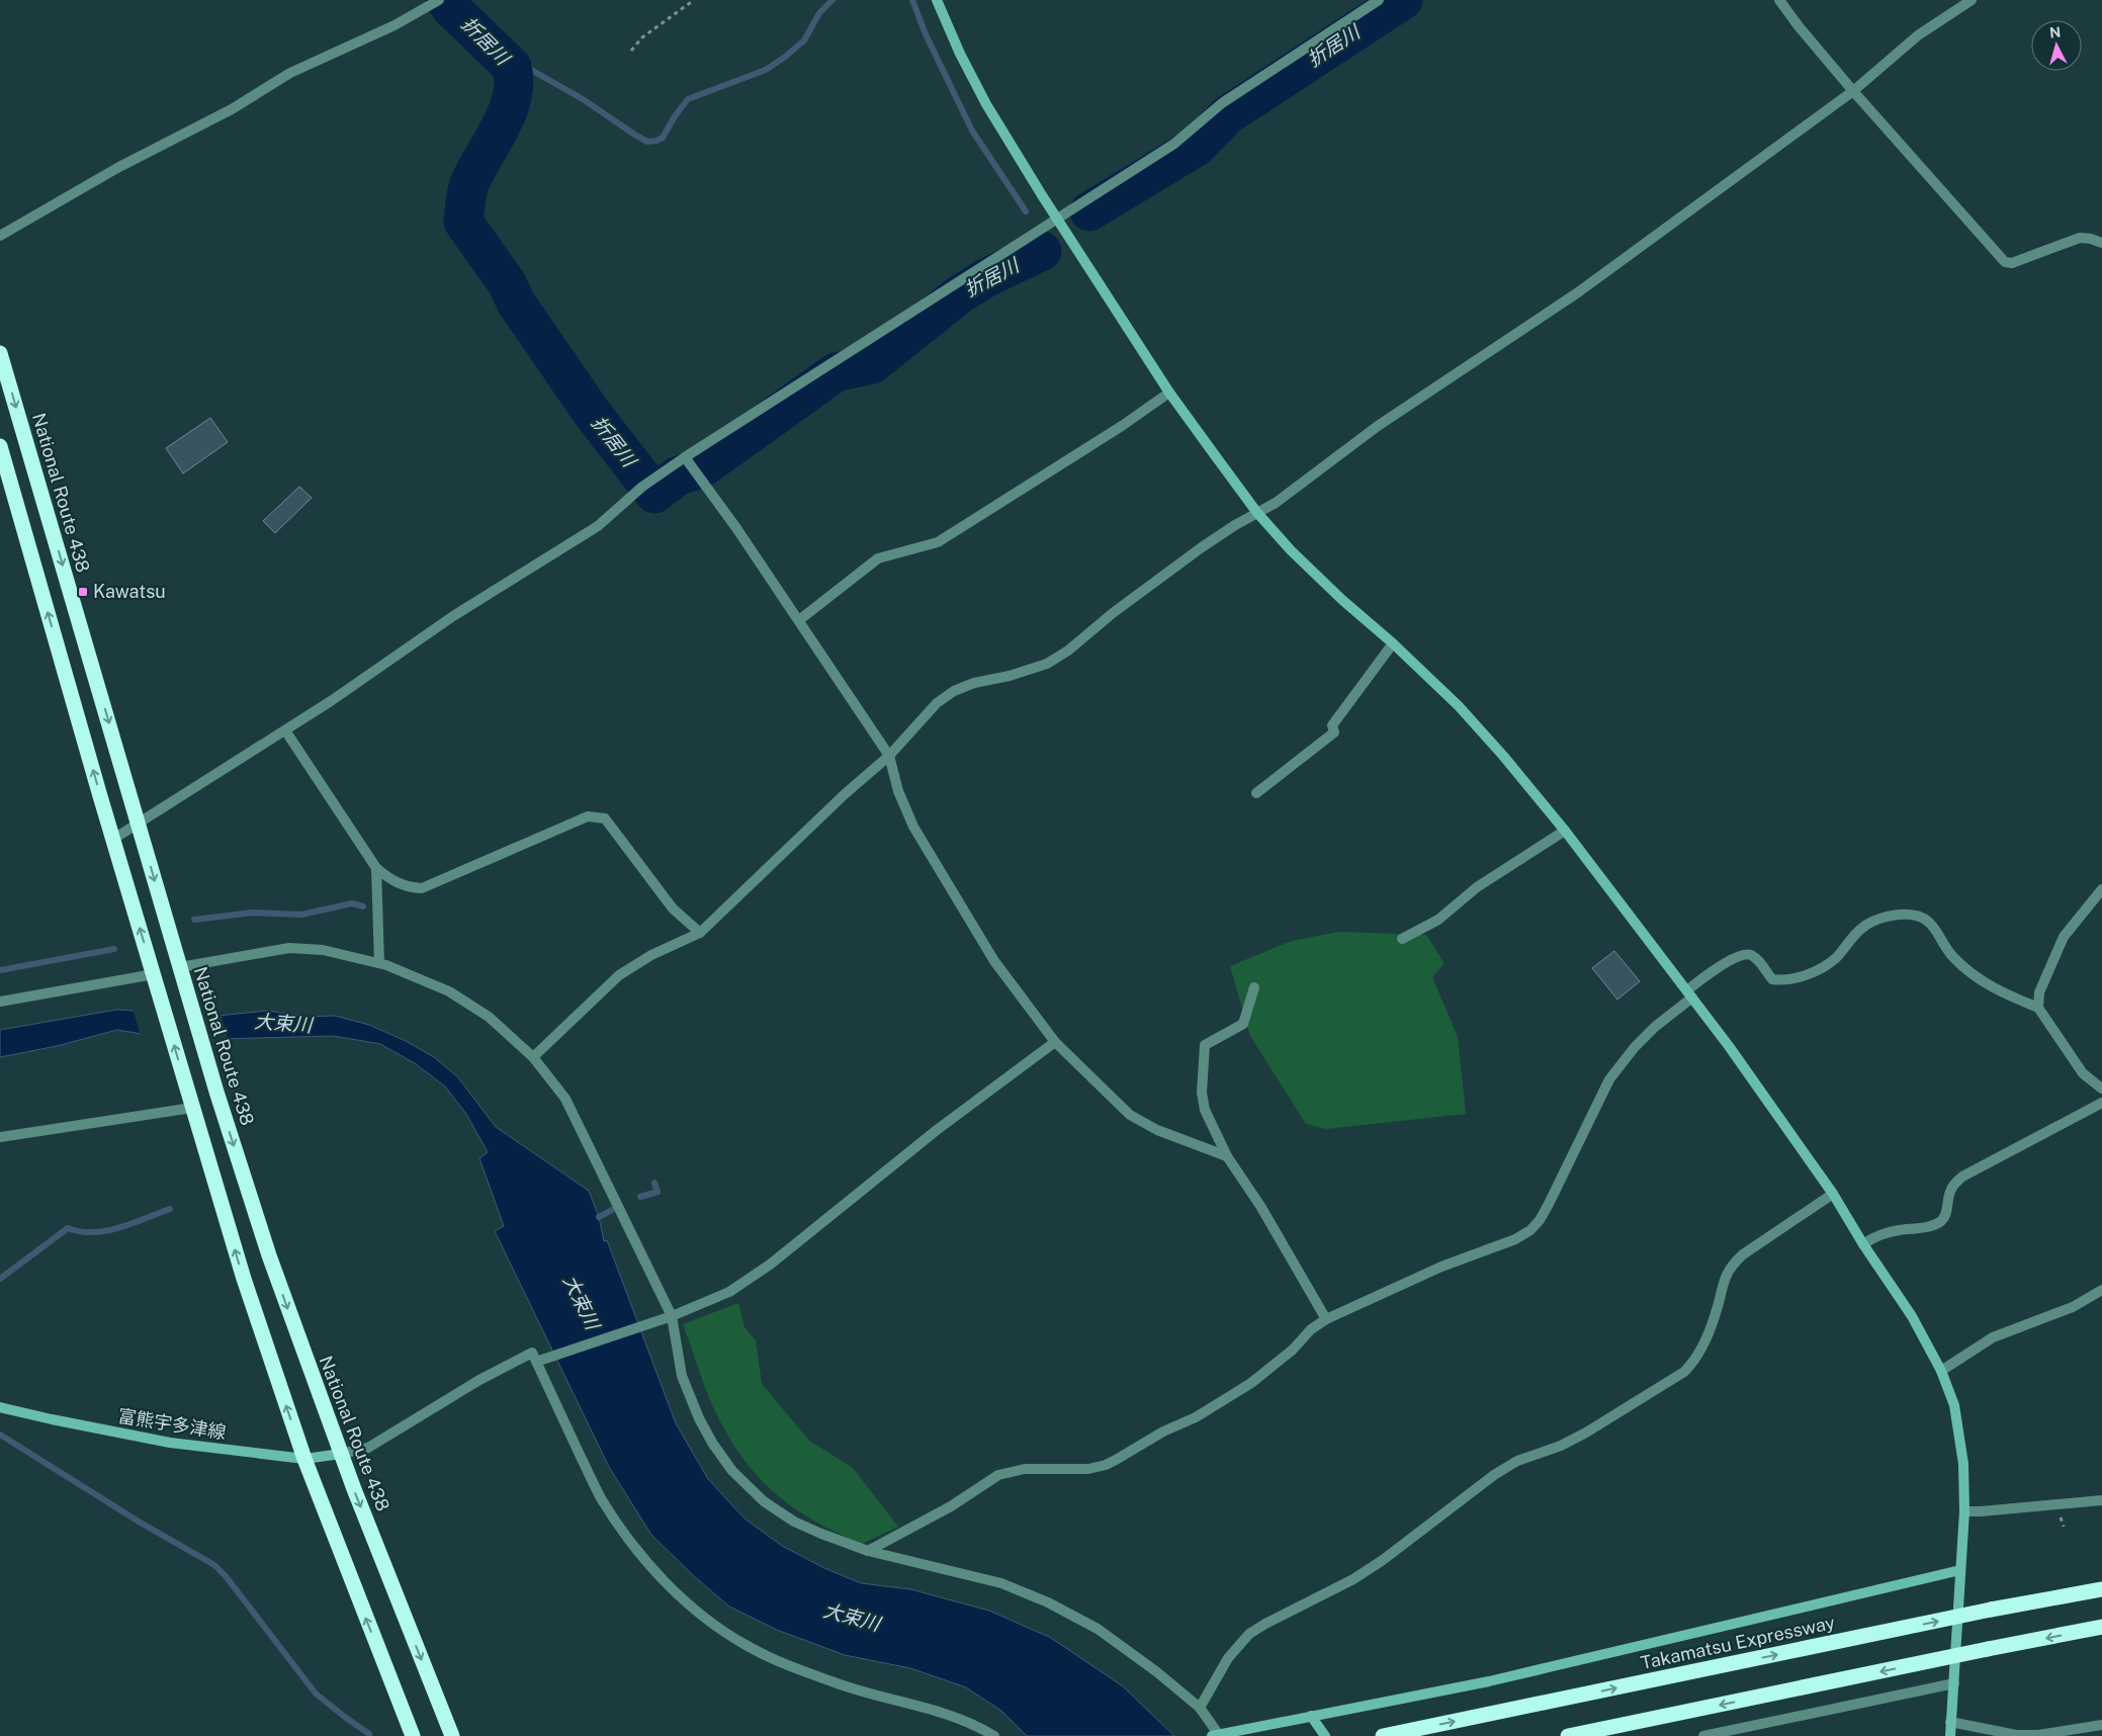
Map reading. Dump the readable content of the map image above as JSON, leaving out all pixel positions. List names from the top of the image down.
{
  "streets": {
    "highway": ["National Route 438", "Takamatsu Expressway"],
    "street": ["富熊宇多津線"]
  },
  "crossings": [
    ["National Route 438", "富熊宇多津線"]
  ],
  "water": ["折居川", "大束川"],
  "places": {
    "transit": ["Kawatsu"]
  },
  "north": "top"
}
